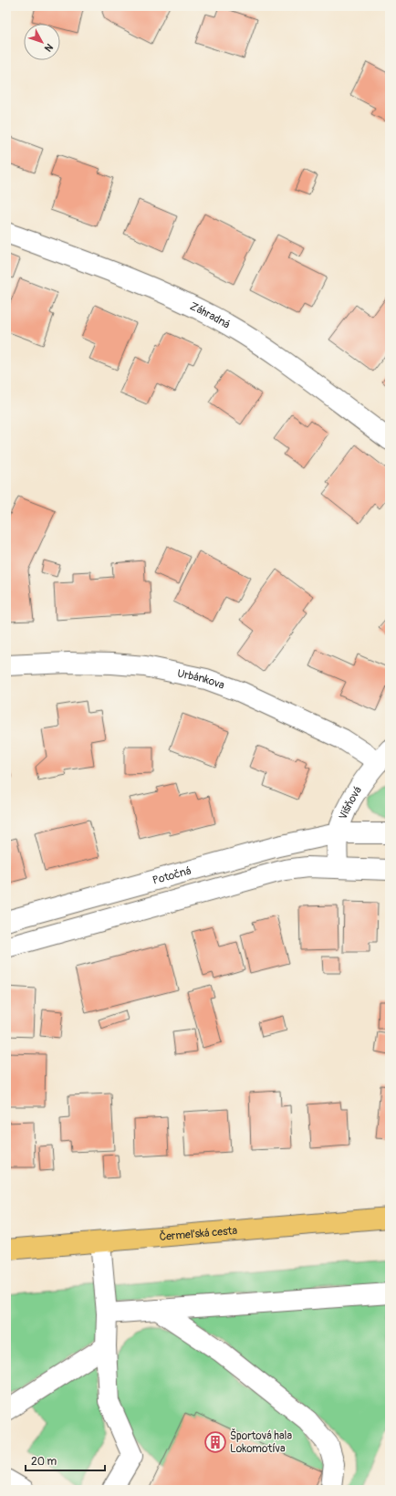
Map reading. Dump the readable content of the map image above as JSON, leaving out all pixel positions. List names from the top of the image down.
{
  "streets": {
    "main road": ["Čermeľská cesta"],
    "street": [
      "Záhradná",
      "Urbánkova",
      "Višňová",
      "Potočná"
    ]
  },
  "crossings": [
    ["Urbánkova", "Višňová"],
    ["Višňová", "Potočná"]
  ],
  "places": {
    "building": ["Športová hala Lokomotíva"]
  },
  "scale_bar": "20 m",
  "north": "bottom right"
}
